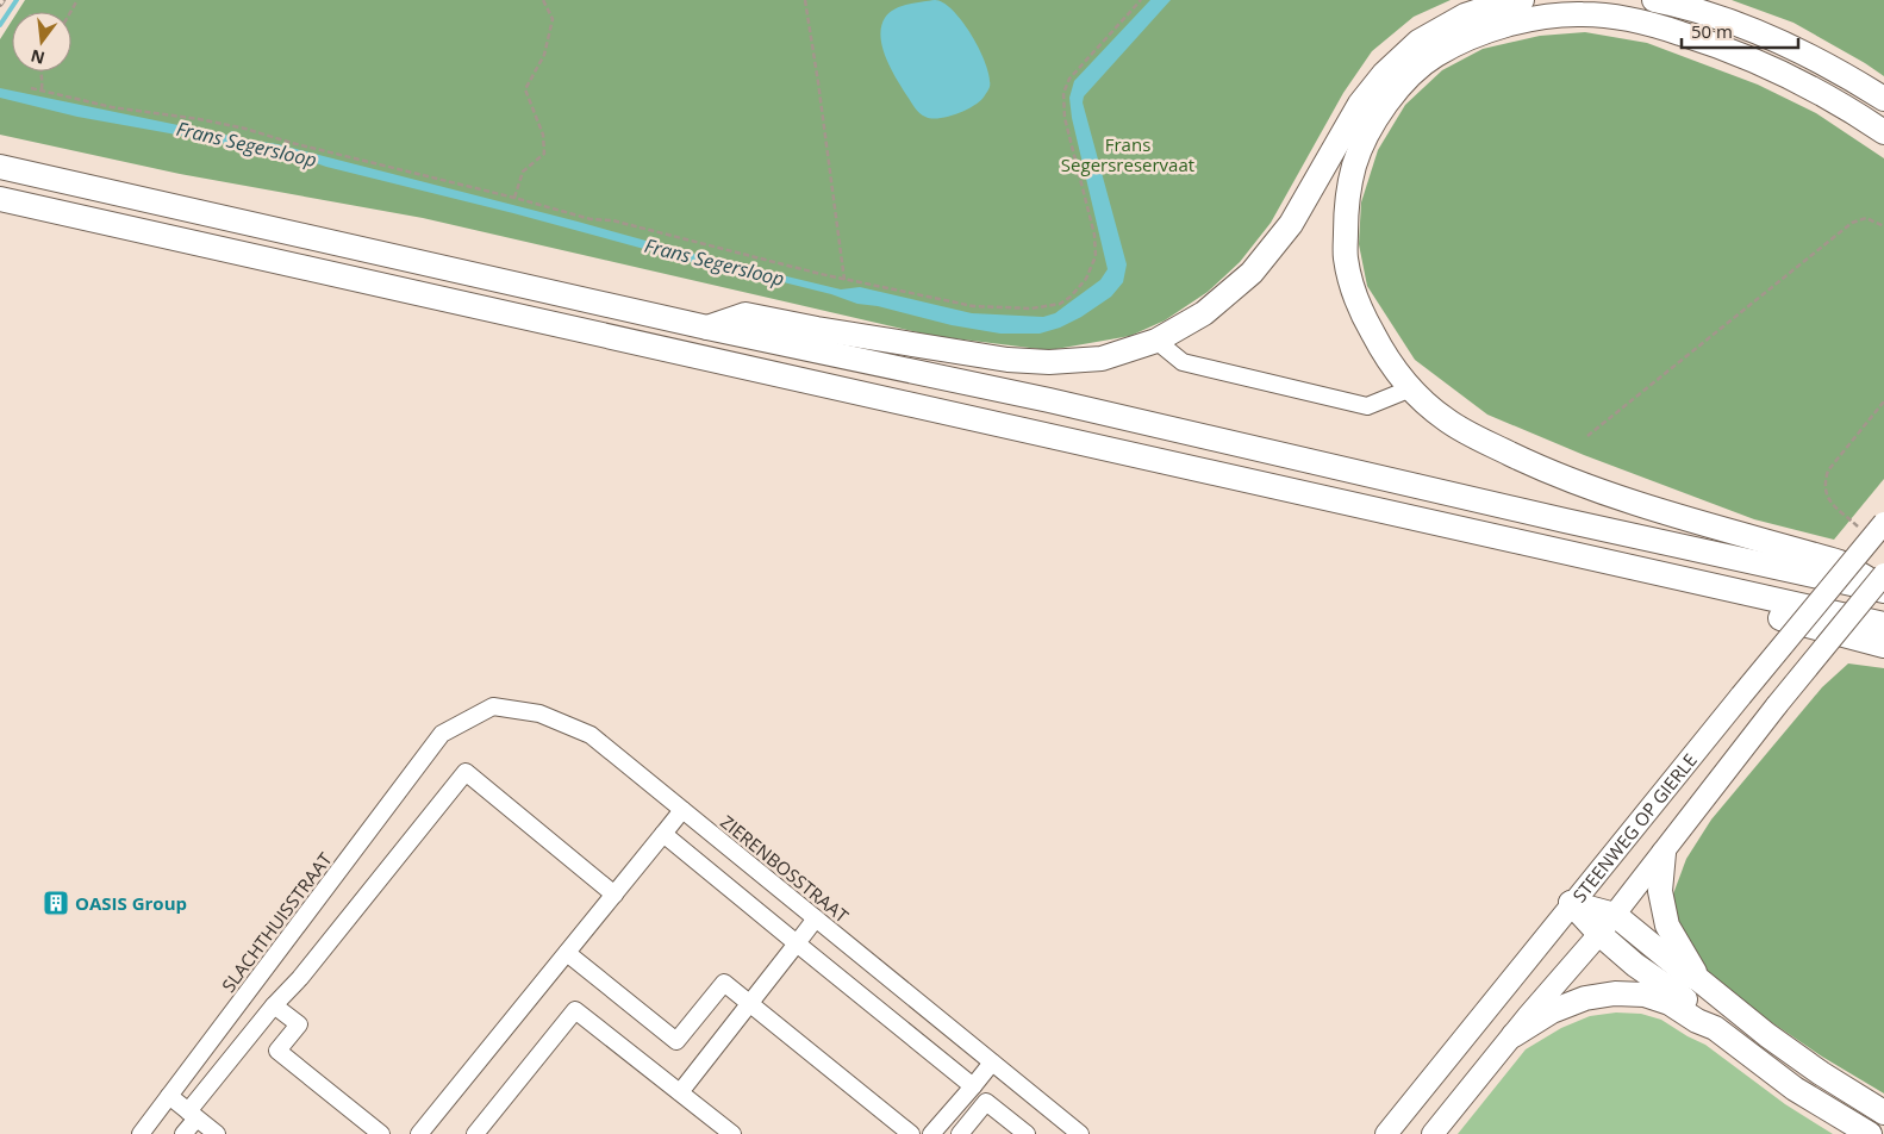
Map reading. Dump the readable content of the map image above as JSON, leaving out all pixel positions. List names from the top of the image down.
{
  "streets": {
    "main road": ["STEENWEG OP GIERLE"],
    "street": ["ZIERENBOSSTRAAT", "SLACHTHUISSTRAAT"]
  },
  "crossings": [
    ["ZIERENBOSSTRAAT", "SLACHTHUISSTRAAT"]
  ],
  "water": ["Frans Segersloop"],
  "parks": ["Frans Segersreservaat"],
  "places": {
    "building": ["OASIS Group"]
  },
  "scale_bar": "50 m",
  "north": "bottom"
}
